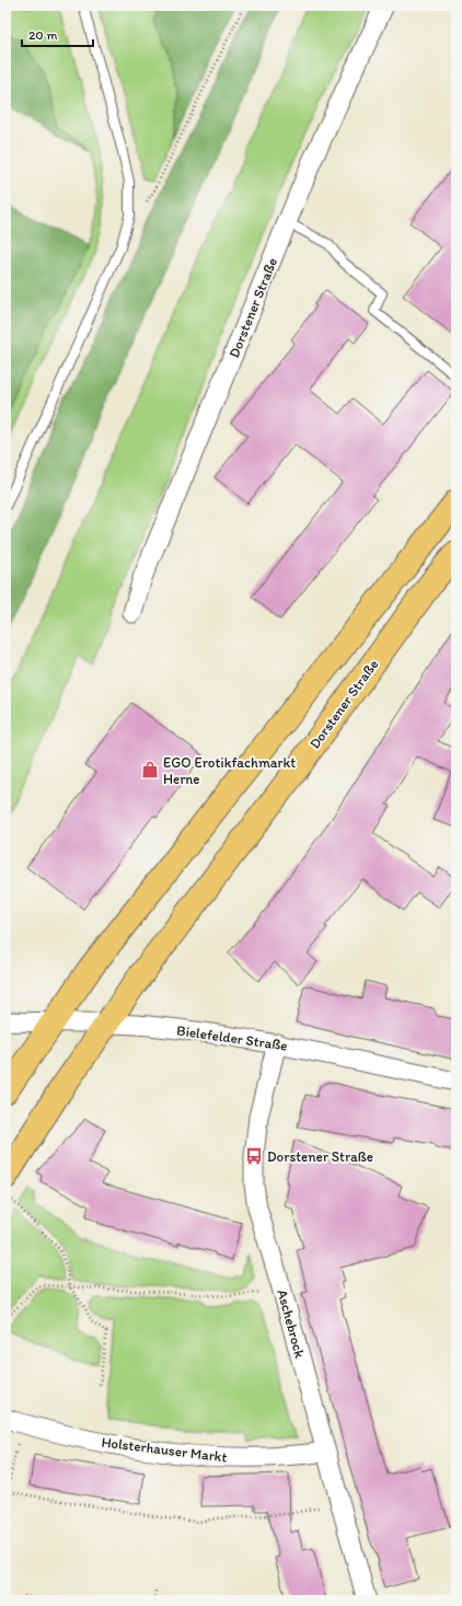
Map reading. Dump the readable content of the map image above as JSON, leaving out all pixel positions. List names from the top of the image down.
{
  "streets": {
    "main road": ["Dorstener Straße"],
    "street": ["Bielefelder Straße", "Aschebrock", "Holsterhauser Markt"]
  },
  "crossings": [
    ["Dorstener Straße", "Bielefelder Straße"],
    ["Bielefelder Straße", "Aschebrock"],
    ["Aschebrock", "Holsterhauser Markt"]
  ],
  "places": {
    "shop": ["EGO Erotikfachmarkt Herne"],
    "bus stop": ["Dorstener Straße"]
  },
  "scale_bar": "20 m"
}
